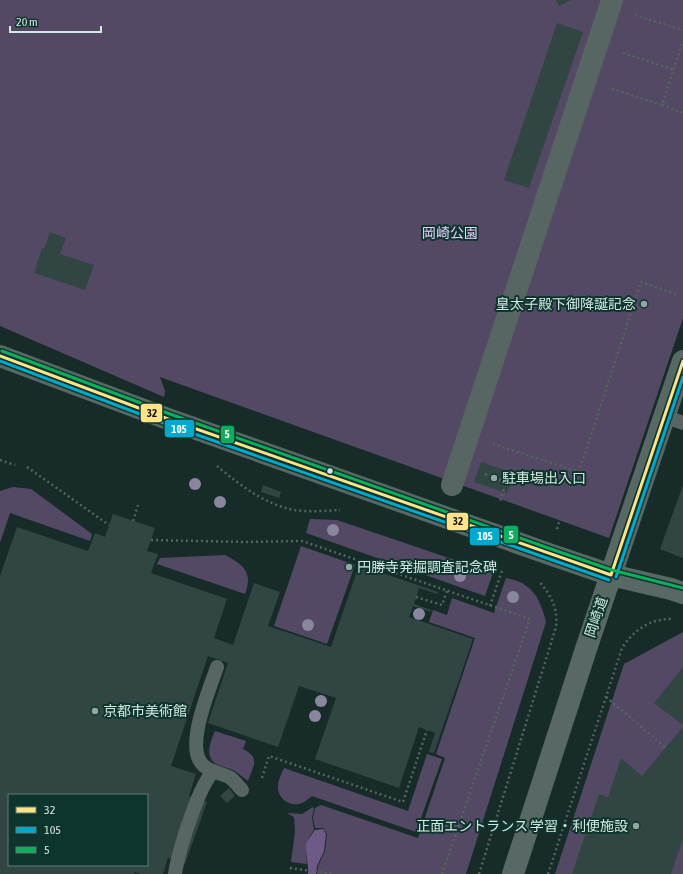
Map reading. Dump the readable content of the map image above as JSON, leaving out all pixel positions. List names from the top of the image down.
{
  "streets": {
    "street": ["岡崎道"]
  },
  "parks": ["岡崎公園"],
  "places": [
    "皇太子殿下御降誕記念",
    "駐車場出入口",
    "円勝寺発掘調査記念碑",
    "京都市美術館",
    "正面エントランス 学習・利便施設"
  ],
  "lines": ["transit line 5", "transit line 32", "transit line 105"],
  "legend": ["32", "105", "5"],
  "scale_bar": "20 m"
}
